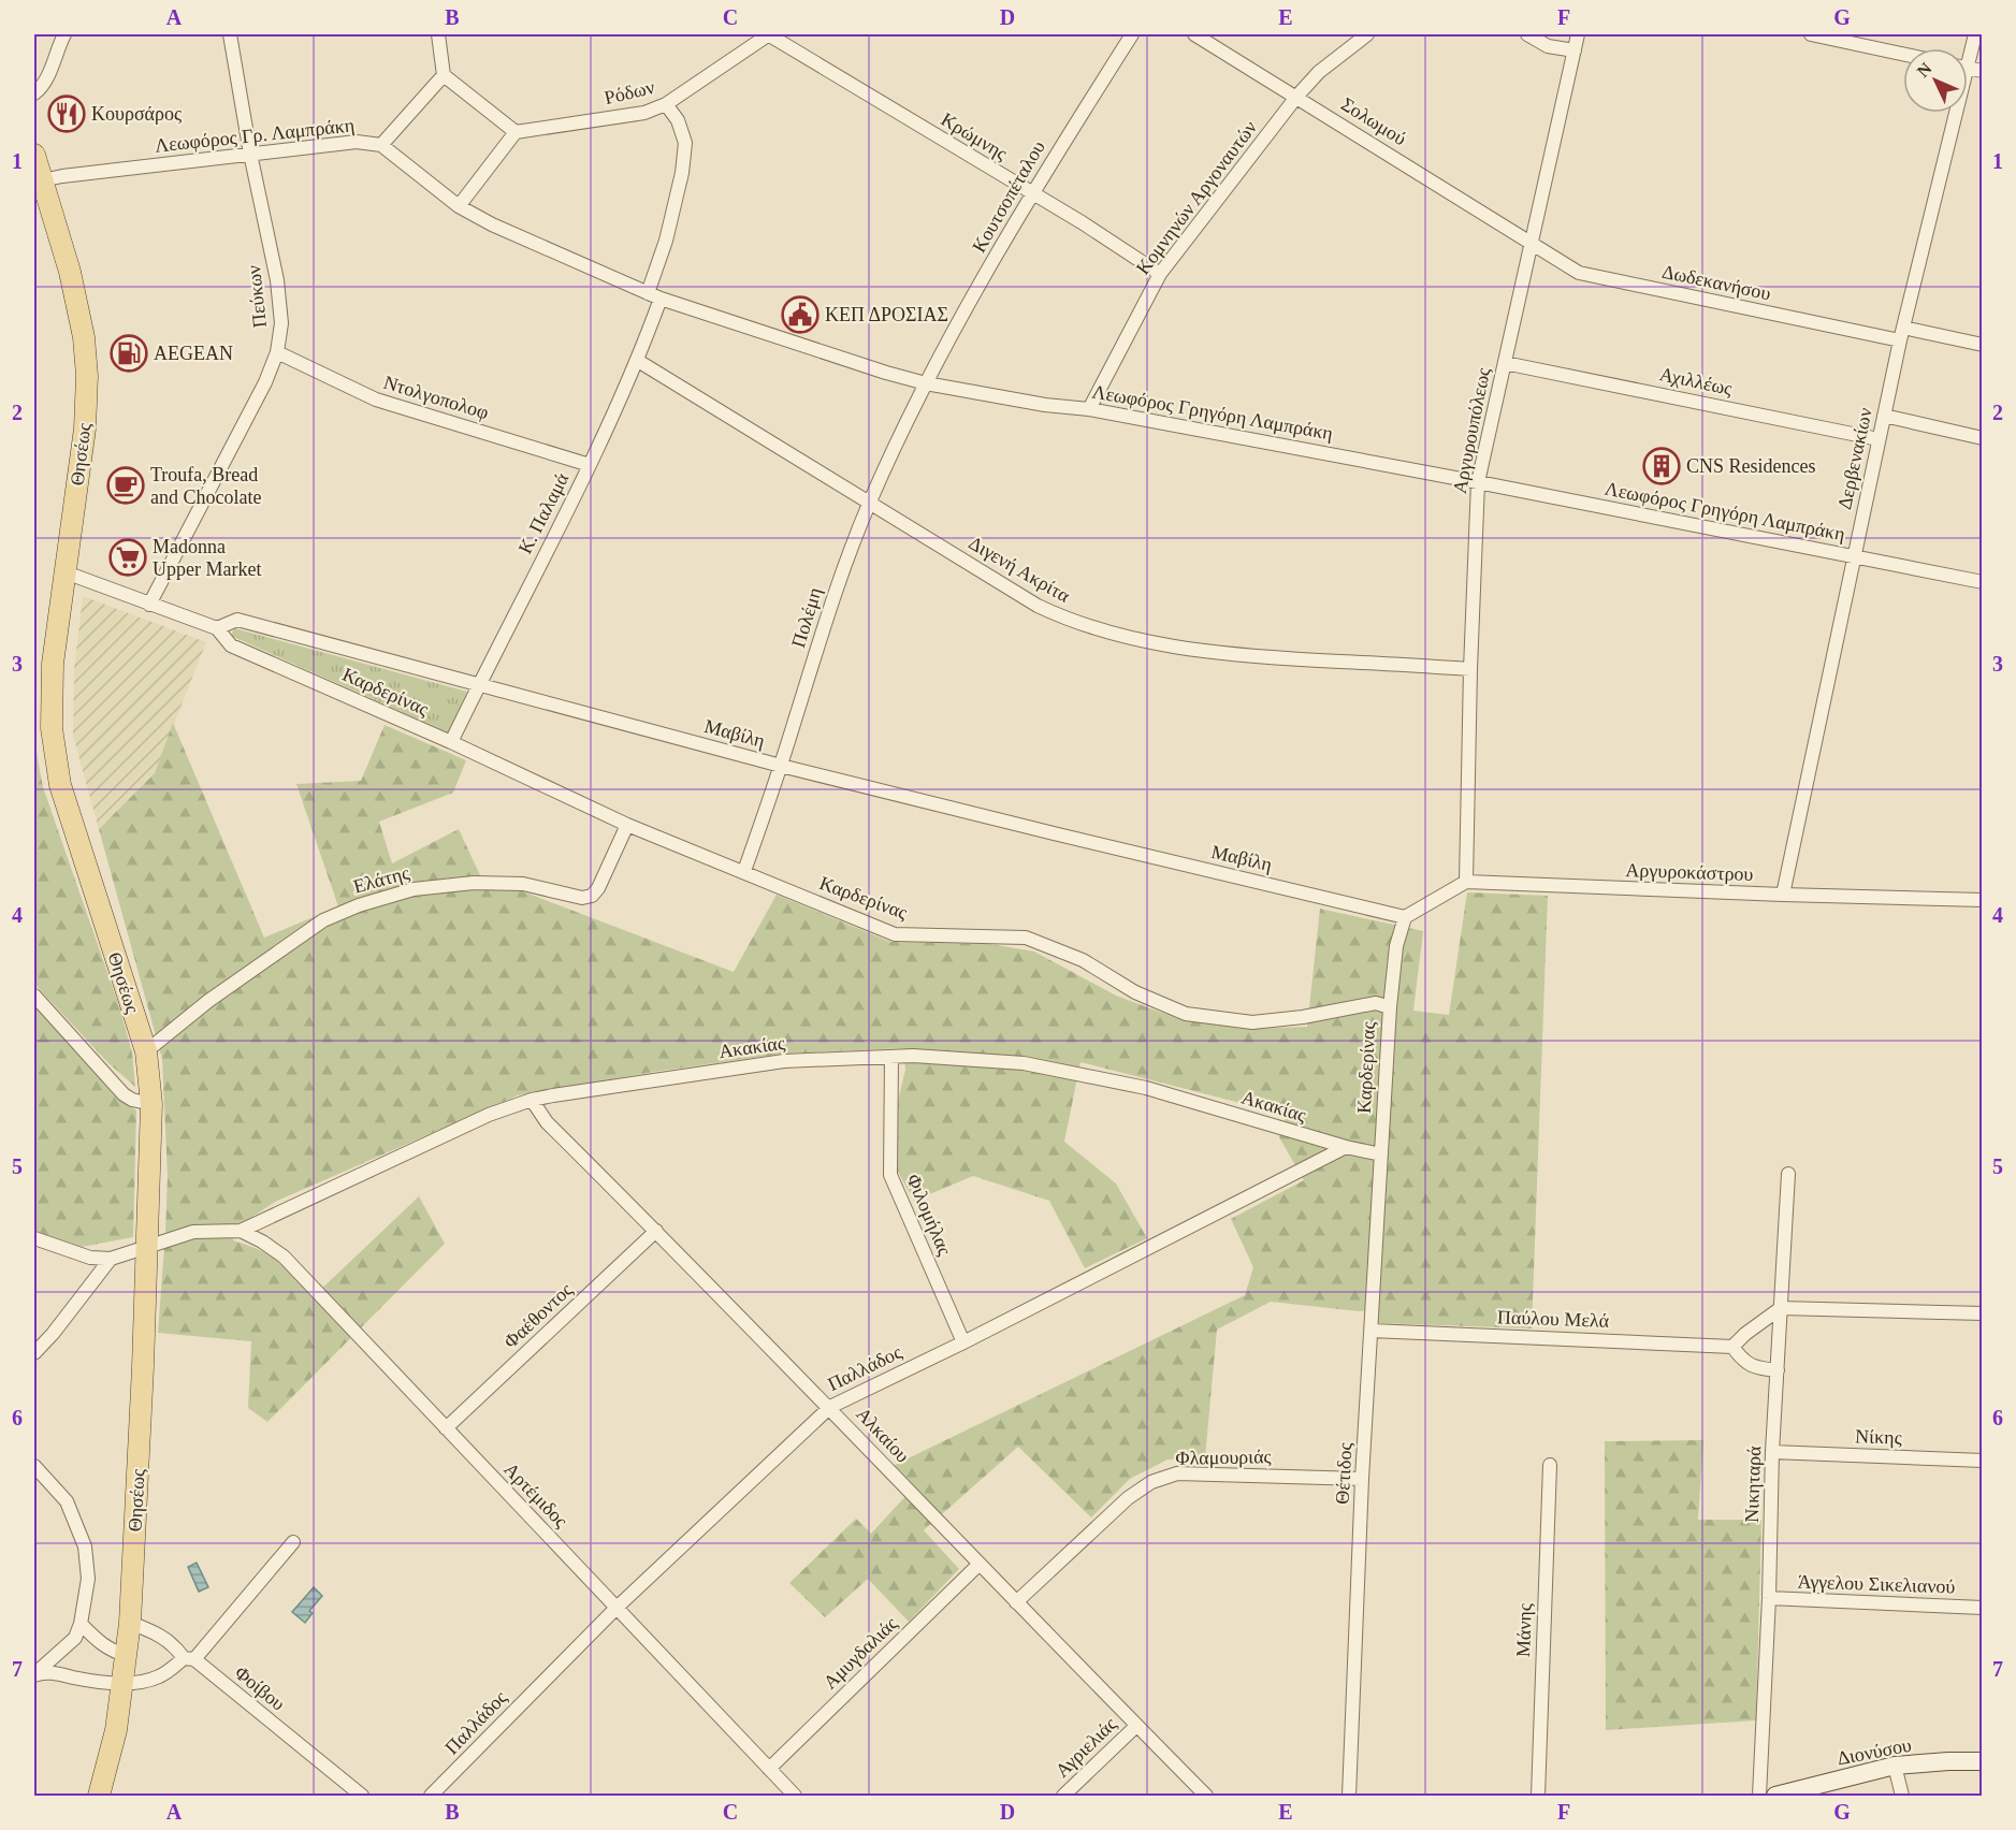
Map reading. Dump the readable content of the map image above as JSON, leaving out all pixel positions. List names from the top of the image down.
{
  "streets": {
    "main road": ["Θησέως", "Διονύσου"],
    "street": [
      "Ρόδων",
      "Σολωμού",
      "Λεωφόρος Γρ. Λαμπράκη",
      "Κρώμνης",
      "Κουτσοπέταλου",
      "Κομνηνών Αργοναυτών",
      "Δωδεκανήσου",
      "Πεύκων",
      "Αχιλλέως",
      "Ντολγοπολοφ",
      "Λεωφόρος Γρηγόρη Λαμπράκη",
      "Αργυρουπόλεως",
      "Δερβενακίων",
      "Κ. Παλαμά",
      "Διγενή Ακρίτα",
      "Πολέμη",
      "Καρδερίνας",
      "Μαβίλη",
      "Αργυροκάστρου",
      "Ελάτης",
      "Ακακίας",
      "Φιλομήλας",
      "Φαέθοντος",
      "Παύλου Μελά",
      "Παλλάδος",
      "Αλκαίου",
      "Νίκης",
      "Φλαμουριάς",
      "Θέτιδος",
      "Νικηταρά",
      "Αρτέμιδος",
      "Άγγελου Σικελιανού",
      "Μάνης",
      "Αμυγδαλιάς",
      "Φοίβου",
      "Αγριελιάς"
    ]
  },
  "crossings": [
    ["Ρόδων", "Κρώμνης"],
    ["Σολωμού", "Κομνηνών Αργοναυτών"],
    ["Σολωμού", "Δωδεκανήσου"],
    ["Σολωμού", "Αργυρουπόλεως"],
    ["Λεωφόρος Γρ. Λαμπράκη", "Πεύκων"],
    ["Λεωφόρος Γρ. Λαμπράκη", "Λεωφόρος Γρηγόρη Λαμπράκη"],
    ["Λεωφόρος Γρ. Λαμπράκη", "Θησέως"],
    ["Κρώμνης", "Κουτσοπέταλου"],
    ["Κρώμνης", "Κομνηνών Αργοναυτών"],
    ["Κουτσοπέταλου", "Λεωφόρος Γρηγόρη Λαμπράκη"],
    ["Κουτσοπέταλου", "Πολέμη"],
    ["Κομνηνών Αργοναυτών", "Λεωφόρος Γρηγόρη Λαμπράκη"],
    ["Δωδεκανήσου", "Αργυρουπόλεως"],
    ["Δωδεκανήσου", "Δερβενακίων"],
    ["Πεύκων", "Ντολγοπολοφ"],
    ["Αχιλλέως", "Αργυρουπόλεως"],
    ["Αχιλλέως", "Δερβενακίων"],
    ["Ντολγοπολοφ", "Κ. Παλαμά"],
    ["Λεωφόρος Γρηγόρη Λαμπράκη", "Αργυρουπόλεως"],
    ["Λεωφόρος Γρηγόρη Λαμπράκη", "Δερβενακίων"],
    ["Λεωφόρος Γρηγόρη Λαμπράκη", "Κ. Παλαμά"],
    ["Λεωφόρος Γρηγόρη Λαμπράκη", "Πολέμη"],
    ["Αργυρουπόλεως", "Διγενή Ακρίτα"],
    ["Αργυρουπόλεως", "Αργυροκάστρου"],
    ["Θησέως", "Ελάτης"],
    ["Θησέως", "Ακακίας"],
    ["Θησέως", "Φοίβου"],
    ["Δερβενακίων", "Αργυροκάστρου"],
    ["Κ. Παλαμά", "Διγενή Ακρίτα"],
    ["Κ. Παλαμά", "Καρδερίνας"],
    ["Κ. Παλαμά", "Μαβίλη"],
    ["Διγενή Ακρίτα", "Πολέμη"],
    ["Πολέμη", "Καρδερίνας"],
    ["Πολέμη", "Μαβίλη"],
    ["Καρδερίνας", "Μαβίλη"],
    ["Καρδερίνας", "Ελάτης"],
    ["Καρδερίνας", "Ακακίας"],
    ["Καρδερίνας", "Θέτιδος"],
    ["Ακακίας", "Φιλομήλας"],
    ["Ακακίας", "Παλλάδος"],
    ["Ακακίας", "Αλκαίου"],
    ["Ακακίας", "Θέτιδος"],
    ["Ακακίας", "Αρτέμιδος"],
    ["Φιλομήλας", "Παλλάδος"],
    ["Φαέθοντος", "Αλκαίου"],
    ["Φαέθοντος", "Αρτέμιδος"],
    ["Παύλου Μελά", "Θέτιδος"],
    ["Παλλάδος", "Αλκαίου"],
    ["Παλλάδος", "Αρτέμιδος"],
    ["Αλκαίου", "Φλαμουριάς"],
    ["Αλκαίου", "Αμυγδαλιάς"],
    ["Αλκαίου", "Αγριελιάς"],
    ["Νίκης", "Νικηταρά"],
    ["Φλαμουριάς", "Θέτιδος"],
    ["Νικηταρά", "Άγγελου Σικελιανού"],
    ["Αρτέμιδος", "Αμυγδαλιάς"]
  ],
  "places": {
    "restaurant": ["Κουρσάρος"],
    "public building": ["ΚΕΠ ΔΡΟΣΙΑΣ"],
    "fuel station": ["AEGEAN"],
    "building": ["CNS Residences"],
    "cafe": ["Troufa, Bread and Chocolate"],
    "supermarket": ["Madonna Upper Market"]
  },
  "north": "top left",
  "grid": {
    "columns": [
      "A",
      "B",
      "C",
      "D",
      "E",
      "F",
      "G"
    ],
    "rows": [
      "1",
      "2",
      "3",
      "4",
      "5",
      "6",
      "7"
    ]
  }
}
